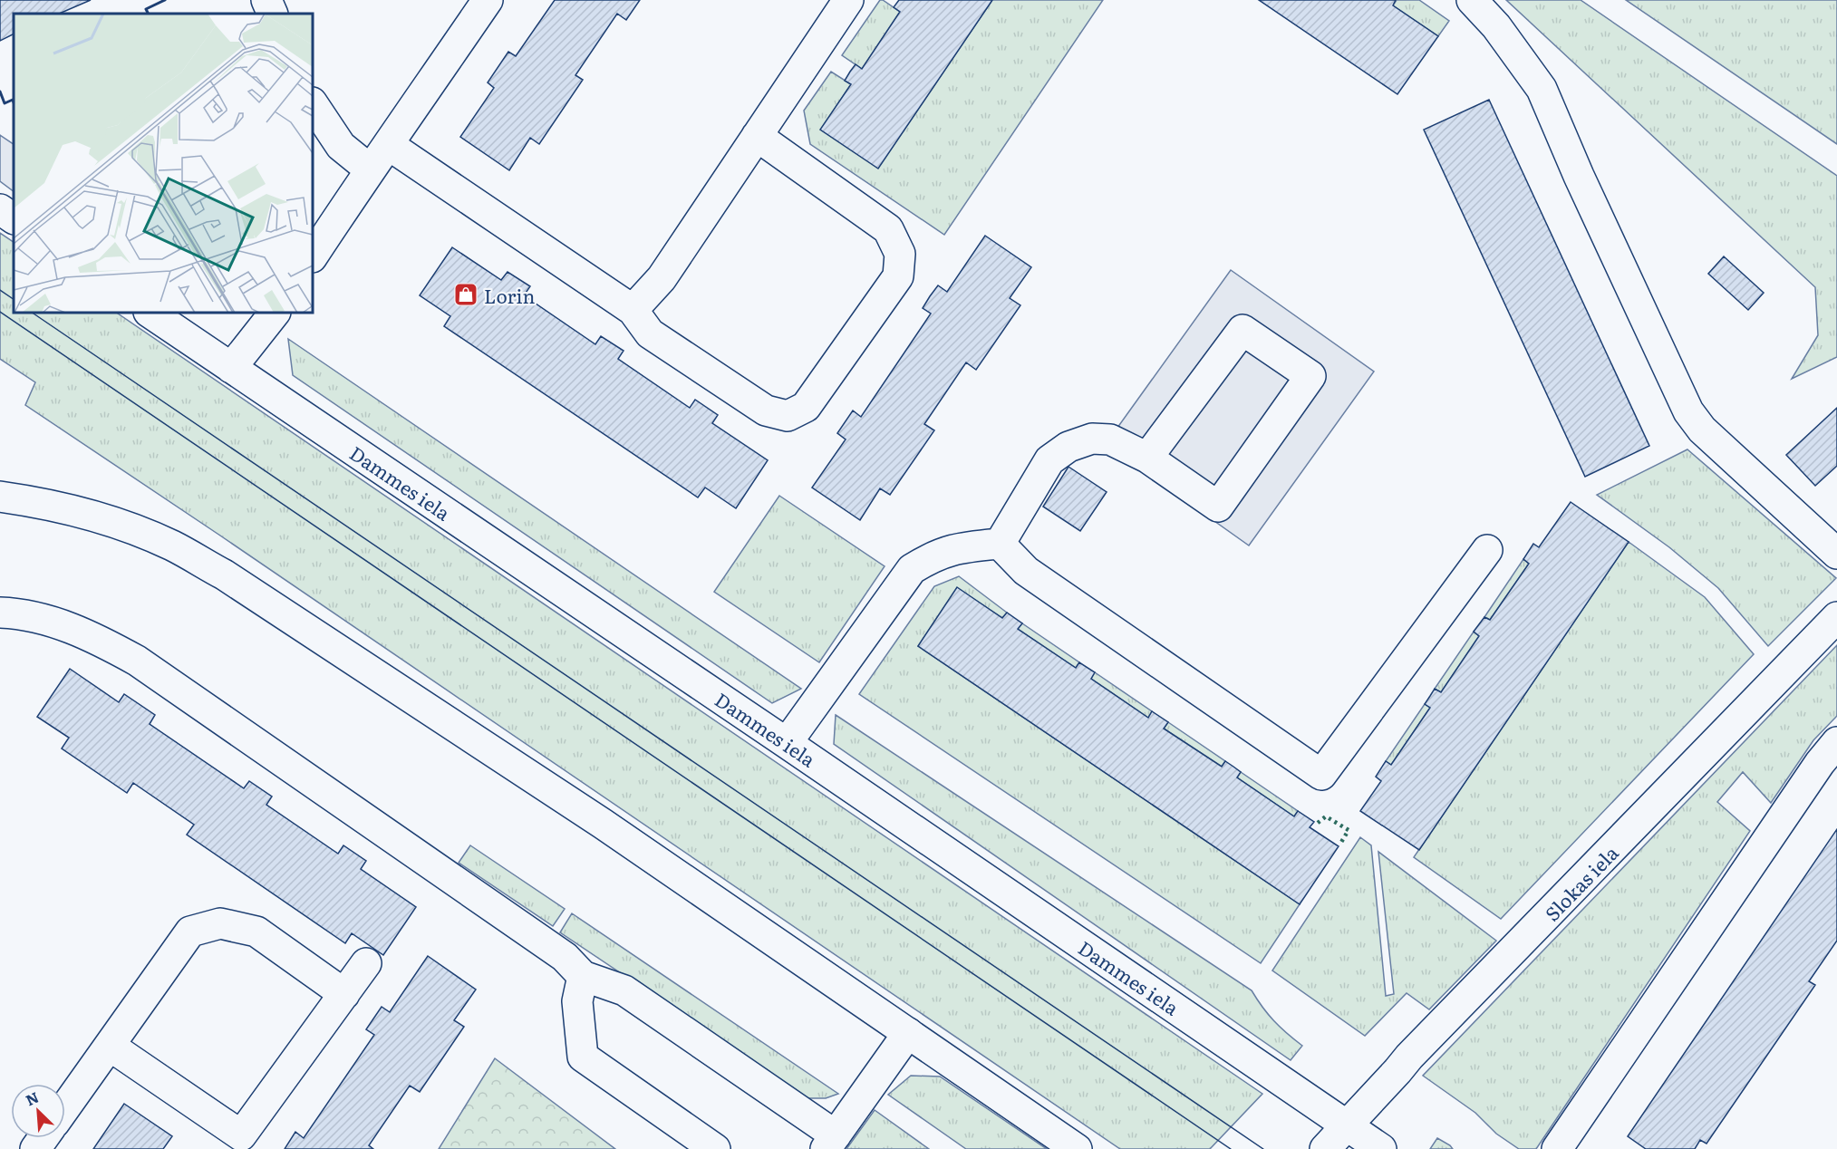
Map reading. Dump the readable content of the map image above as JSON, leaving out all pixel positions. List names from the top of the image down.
{
  "streets": {
    "street": ["Dammes iela", "Slokas iela"]
  },
  "crossings": [
    ["Dammes iela", "Slokas iela"]
  ],
  "places": {
    "shop": ["Lorin"]
  },
  "north": "top left"
}
